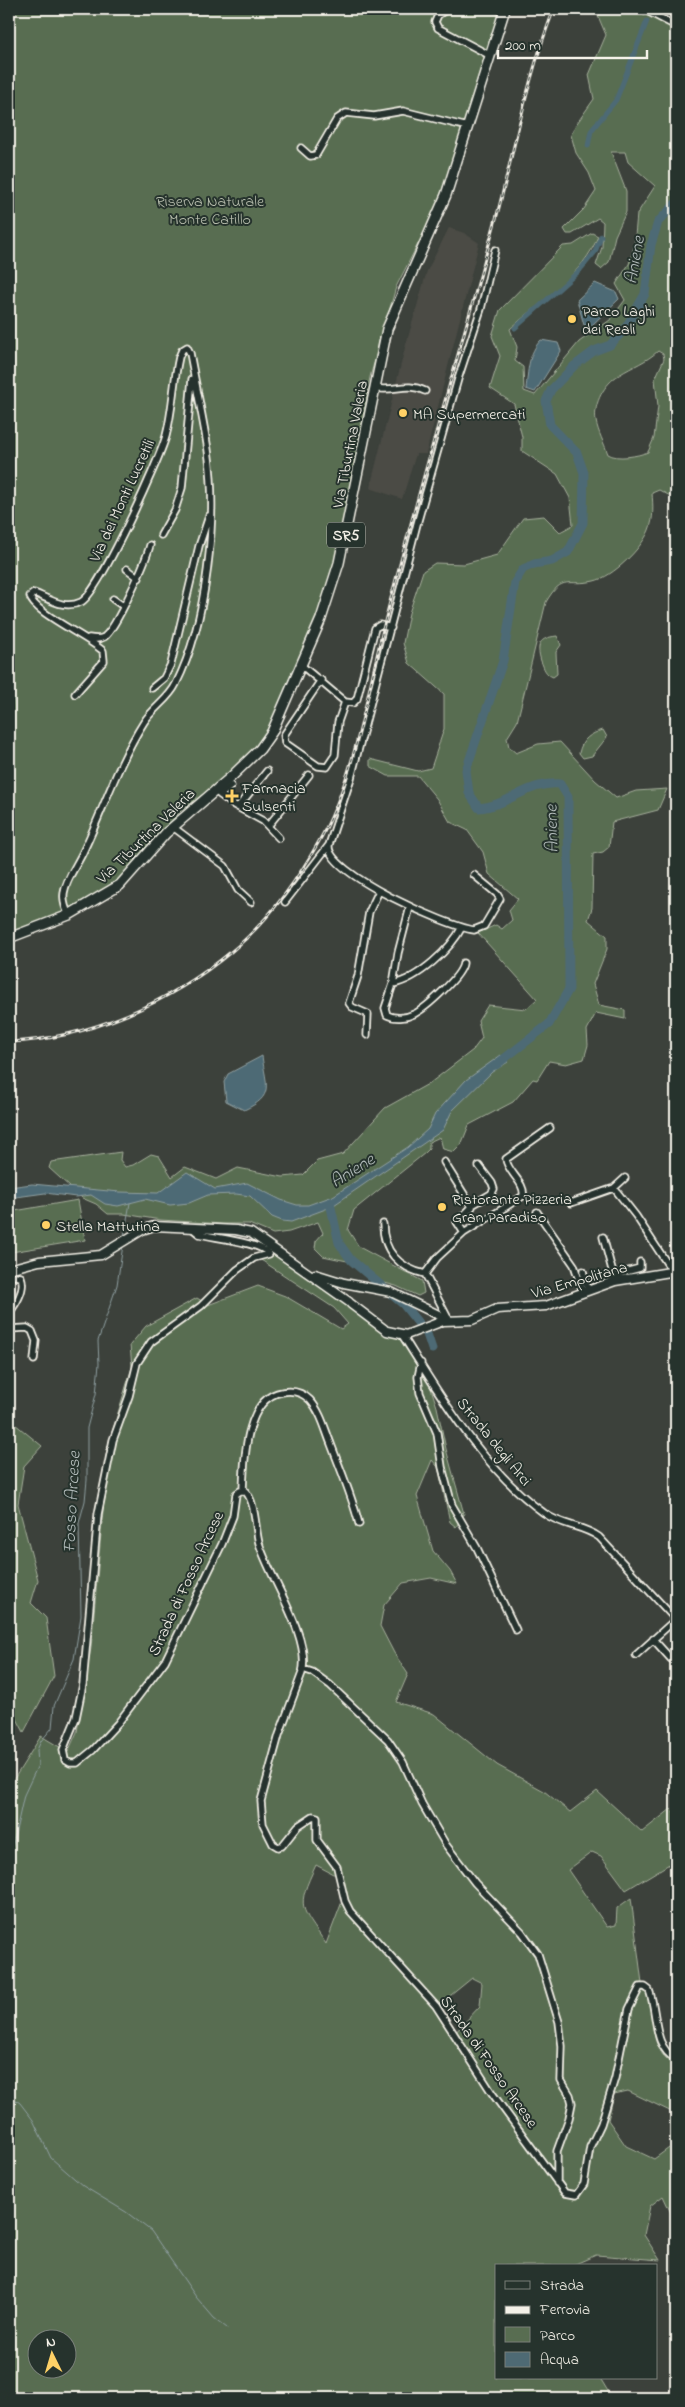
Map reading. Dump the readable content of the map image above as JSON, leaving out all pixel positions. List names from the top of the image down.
{
  "streets": {
    "main road": ["Via Tiburtina Valeria", "SR5", "Via Empolitana"],
    "street": ["Via dei Monti Lucretili", "Strada degli Arci", "Strada di Fosso Arcese"]
  },
  "crossings": [
    ["Via Tiburtina Valeria", "Via dei Monti Lucretili"],
    ["Via Empolitana", "Strada degli Arci"]
  ],
  "water": ["Aniene", "Fosso Arcese"],
  "parks": ["Riserva Naturale Monte Catillo"],
  "places": {
    "other": [
      "Parco Laghi dei Reali",
      "MA Supermercati",
      "Ristorante Pizzeria Gran Paradiso",
      "Stella Mattutina"
    ],
    "health": ["Farmacia Sulsenti"]
  },
  "legend": [
    "Strada",
    "Ferrovia",
    "Parco",
    "Acqua"
  ],
  "scale_bar": "200 m",
  "north": "top"
}
